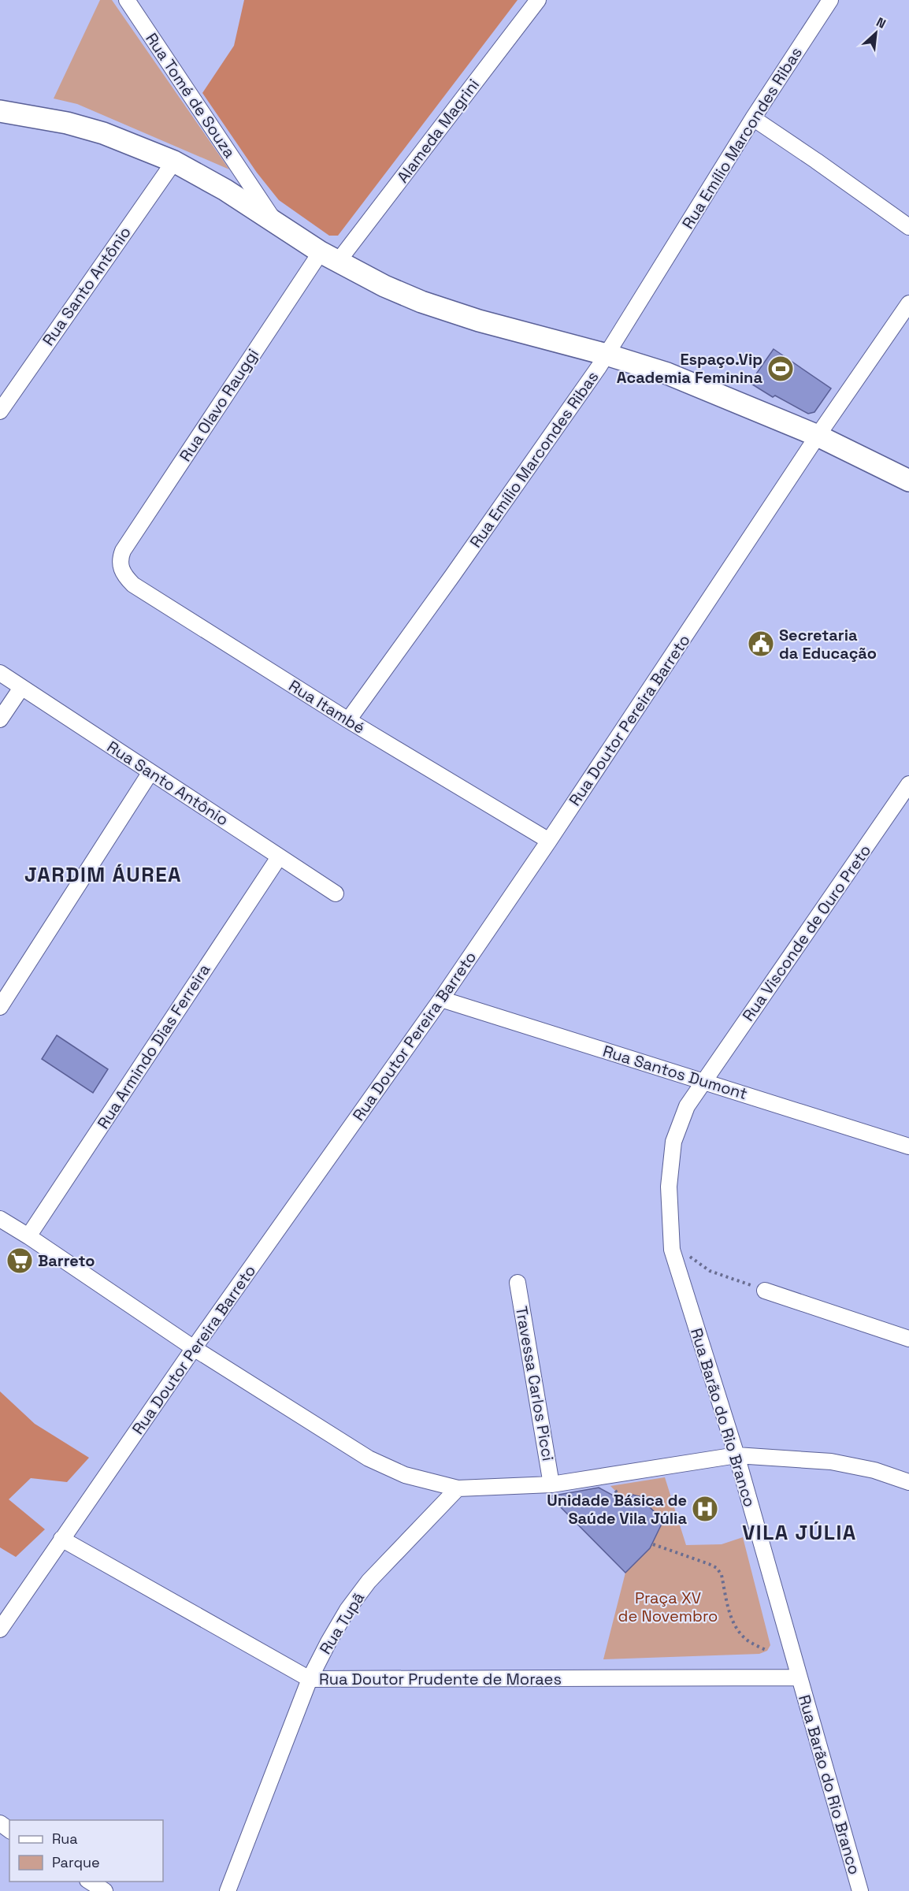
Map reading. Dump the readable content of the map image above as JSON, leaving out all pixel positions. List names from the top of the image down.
{
  "streets": {
    "street": [
      "Rua Tomé de Souza",
      "Alameda Magrini",
      "Rua Emílio Marcondes Ribas",
      "Rua Santo Antônio",
      "Rua Olavo Rauggi",
      "Rua Itambé",
      "Rua Doutor Pereira Barreto",
      "Rua Visconde de Ouro Preto",
      "Rua Armindo Dias Ferreira",
      "Rua Santos Dumont",
      "Travessa Carlos Picci",
      "Rua Barão do Rio Branco",
      "Rua Tupã",
      "Rua Doutor Prudente de Moraes"
    ]
  },
  "crossings": [
    ["Alameda Magrini", "Rua Olavo Rauggi"],
    ["Rua Emílio Marcondes Ribas", "Rua Itambé"],
    ["Rua Santo Antônio", "Rua Armindo Dias Ferreira"],
    ["Rua Olavo Rauggi", "Rua Itambé"],
    ["Rua Itambé", "Rua Doutor Pereira Barreto"],
    ["Rua Doutor Pereira Barreto", "Rua Santos Dumont"],
    ["Rua Doutor Pereira Barreto", "Rua Doutor Prudente de Moraes"],
    ["Rua Visconde de Ouro Preto", "Rua Santos Dumont"],
    ["Rua Visconde de Ouro Preto", "Rua Barão do Rio Branco"],
    ["Rua Santos Dumont", "Rua Barão do Rio Branco"],
    ["Rua Barão do Rio Branco", "Rua Doutor Prudente de Moraes"],
    ["Rua Tupã", "Rua Doutor Prudente de Moraes"]
  ],
  "districts": ["JARDIM ÁUREA", "VILA JÚLIA"],
  "parks": ["Praça XV de Novembro"],
  "places": {
    "sports": ["Espaço.Vip Academia Feminina"],
    "public building": ["Secretaria da Educação"],
    "supermarket": ["Barreto"],
    "hospital": ["Unidade Básica de Saúde Vila Júlia"]
  },
  "legend": ["Rua", "Parque"],
  "north": "top right"
}
